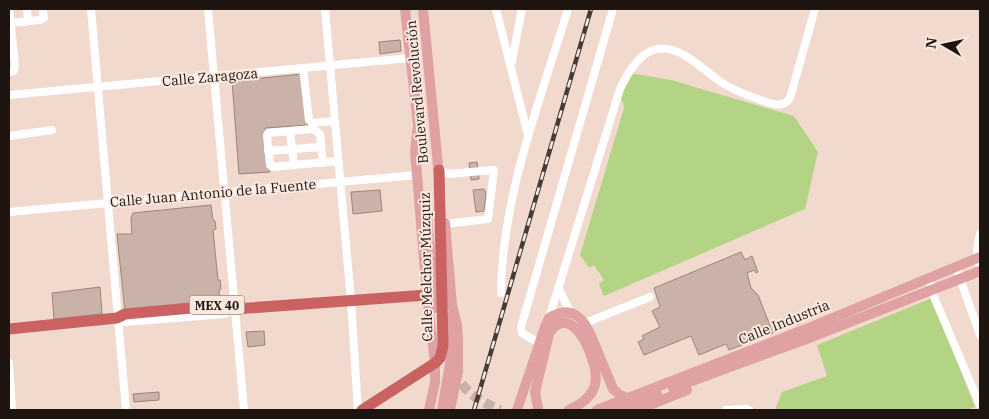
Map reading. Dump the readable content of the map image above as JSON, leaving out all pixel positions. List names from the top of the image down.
{
  "streets": {
    "highway": ["Calle Melchor Múzquiz", "MEX 40"],
    "main road": ["Boulevard Revolución", "Calle Industria"],
    "street": ["Calle Zaragoza", "Calle Juan Antonio de la Fuente"]
  },
  "crossings": [
    ["Boulevard Revolución", "Calle Melchor Múzquiz"]
  ],
  "north": "left"
}
